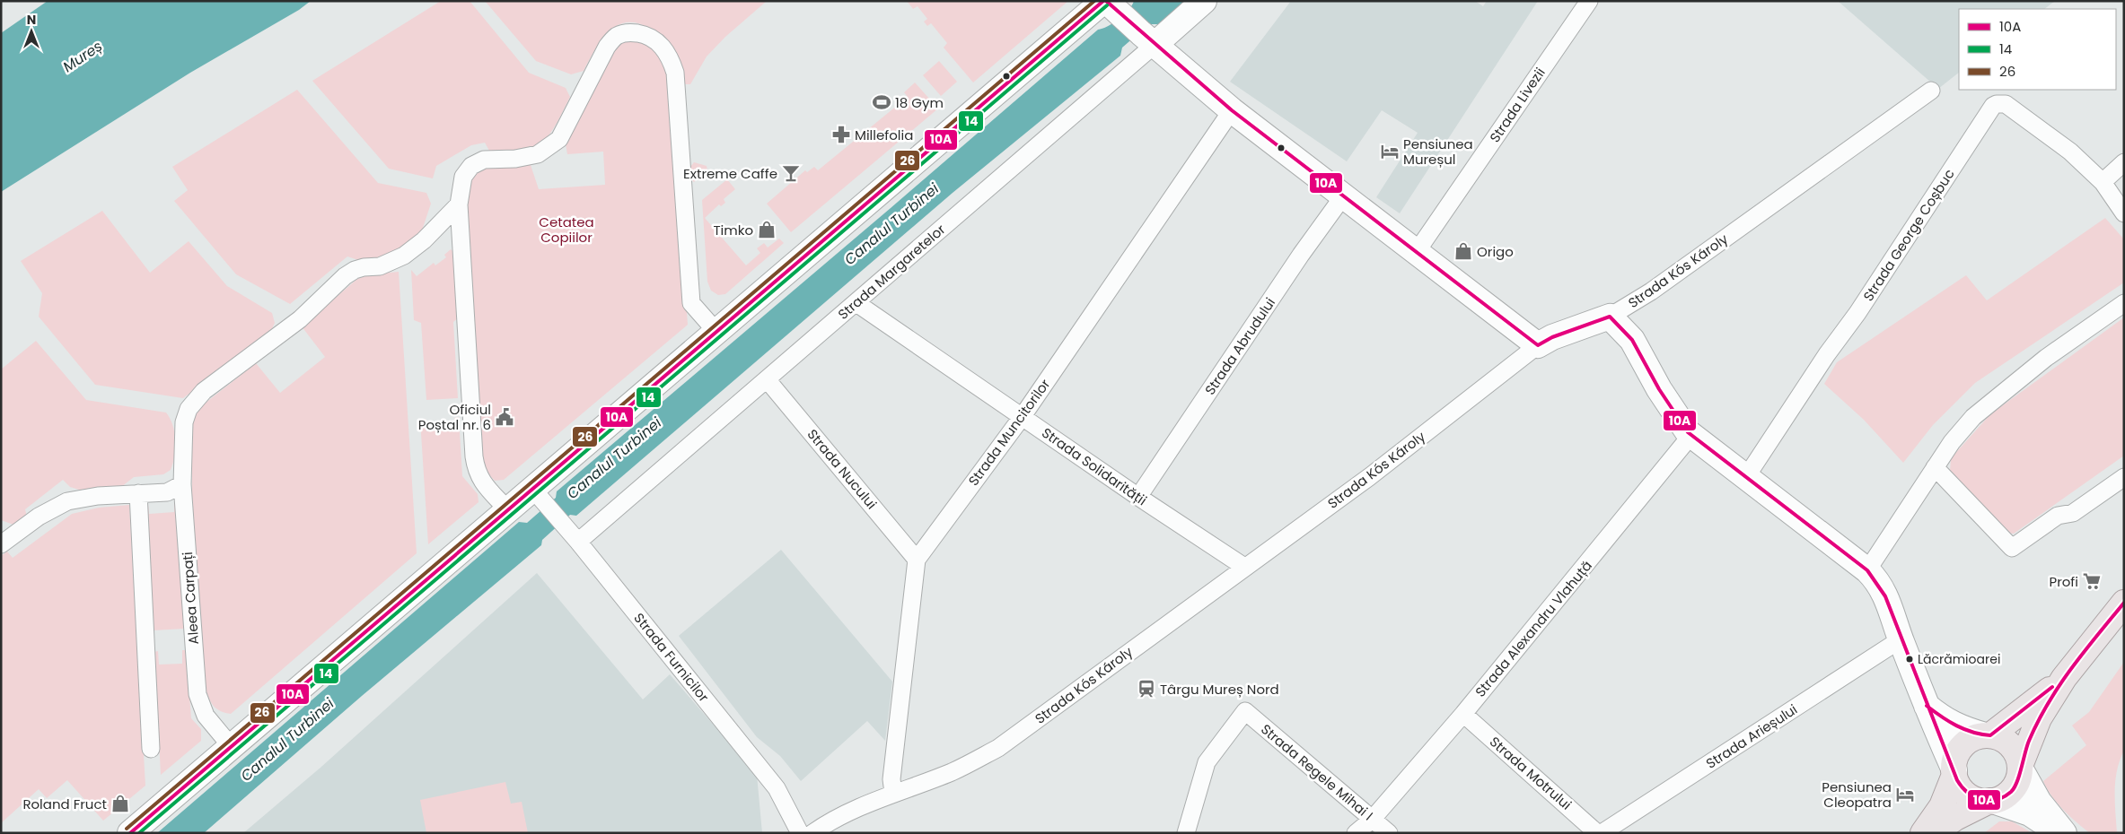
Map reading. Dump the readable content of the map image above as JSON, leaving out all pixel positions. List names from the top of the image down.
{
  "streets": {
    "street": [
      "Strada Livezii",
      "Strada George Coșbuc",
      "Strada Kós Károly",
      "Strada Margaretelor",
      "Strada Abrudului",
      "Strada Muncitorilor",
      "Strada Solidarității",
      "Strada Nucului",
      "Aleea Carpați",
      "Strada Alexandru Vlahuță",
      "Strada Furnicilor",
      "Strada Arieșului",
      "Strada Regele Mihai I",
      "Strada Motrului"
    ]
  },
  "crossings": [
    ["Strada Kós Károly", "Strada Muncitorilor"],
    ["Strada Kós Károly", "Strada Solidarității"],
    ["Strada Margaretelor", "Strada Solidarității"],
    ["Strada Margaretelor", "Strada Nucului"],
    ["Strada Margaretelor", "Strada Furnicilor"],
    ["Strada Abrudului", "Strada Solidarității"],
    ["Strada Muncitorilor", "Strada Solidarității"],
    ["Strada Muncitorilor", "Strada Nucului"],
    ["Strada Alexandru Vlahuță", "Strada Regele Mihai I"],
    ["Strada Alexandru Vlahuță", "Strada Motrului"]
  ],
  "water": ["Mureș", "Canalul Turbinei"],
  "parks": ["Cetatea Copiilor"],
  "places": {
    "sports": ["18 Gym"],
    "pharmacy": ["Millefolia"],
    "hotel": ["Pensiunea Mureșul", "Pensiunea Cleopatra"],
    "bar": ["Extreme Caffe"],
    "shop": ["Timko", "Origo", "Roland Fruct"],
    "public building": ["Oficiul Poștal nr. 6"],
    "supermarket": ["Profi"],
    "other": ["Lăcrămioarei"],
    "station": ["Târgu Mureș Nord"]
  },
  "lines": ["transit line 10A", "transit line 26", "transit line 14"],
  "legend": ["10A", "14", "26"],
  "north": "top"
}
